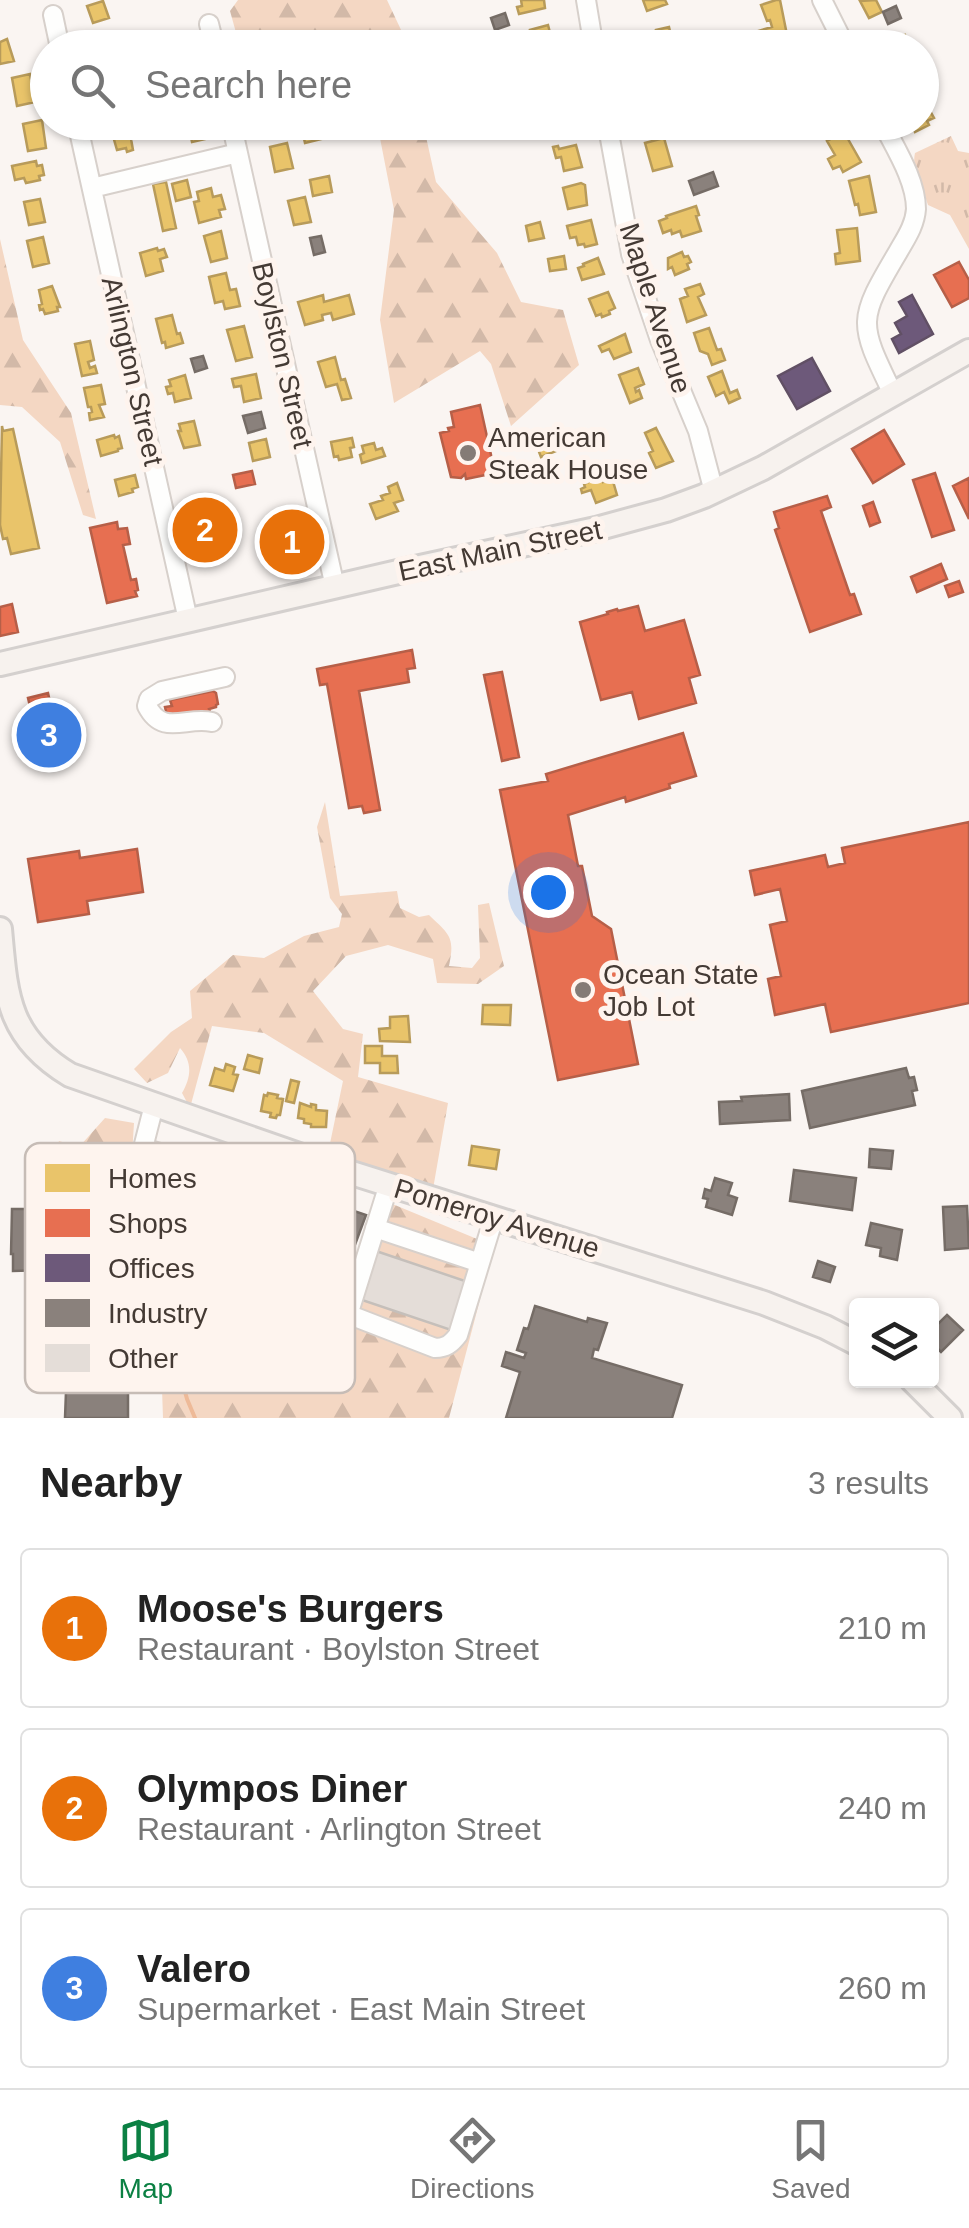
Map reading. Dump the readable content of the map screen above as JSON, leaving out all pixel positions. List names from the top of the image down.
{
  "streets": {
    "main road": ["East Main Street", "Pomeroy Avenue"],
    "street": ["Maple Avenue", "Boylston Street", "Arlington Street"]
  },
  "crossings": [
    ["Maple Avenue", "East Main Street"],
    ["Boylston Street", "East Main Street"],
    ["Arlington Street", "East Main Street"]
  ],
  "places": ["American Steak House", "Ocean State Job Lot"],
  "legend": [
    "Homes",
    "Shops",
    "Offices",
    "Industry",
    "Other"
  ],
  "page": {
    "search": "Search here",
    "pins": ["2", "1", "3"],
    "heading": ["Nearby", "3 results"],
    "list": [
      {
        "mark": "1",
        "name": "Moose's Burgers",
        "note": "Restaurant · Boylston Street",
        "value": "210 m"
      },
      {
        "mark": "2",
        "name": "Olympos Diner",
        "note": "Restaurant · Arlington Street",
        "value": "240 m"
      },
      {
        "mark": "3",
        "name": "Valero",
        "note": "Supermarket · East Main Street",
        "value": "260 m"
      }
    ],
    "nav": ["Map", "Directions", "Saved"]
  }
}
